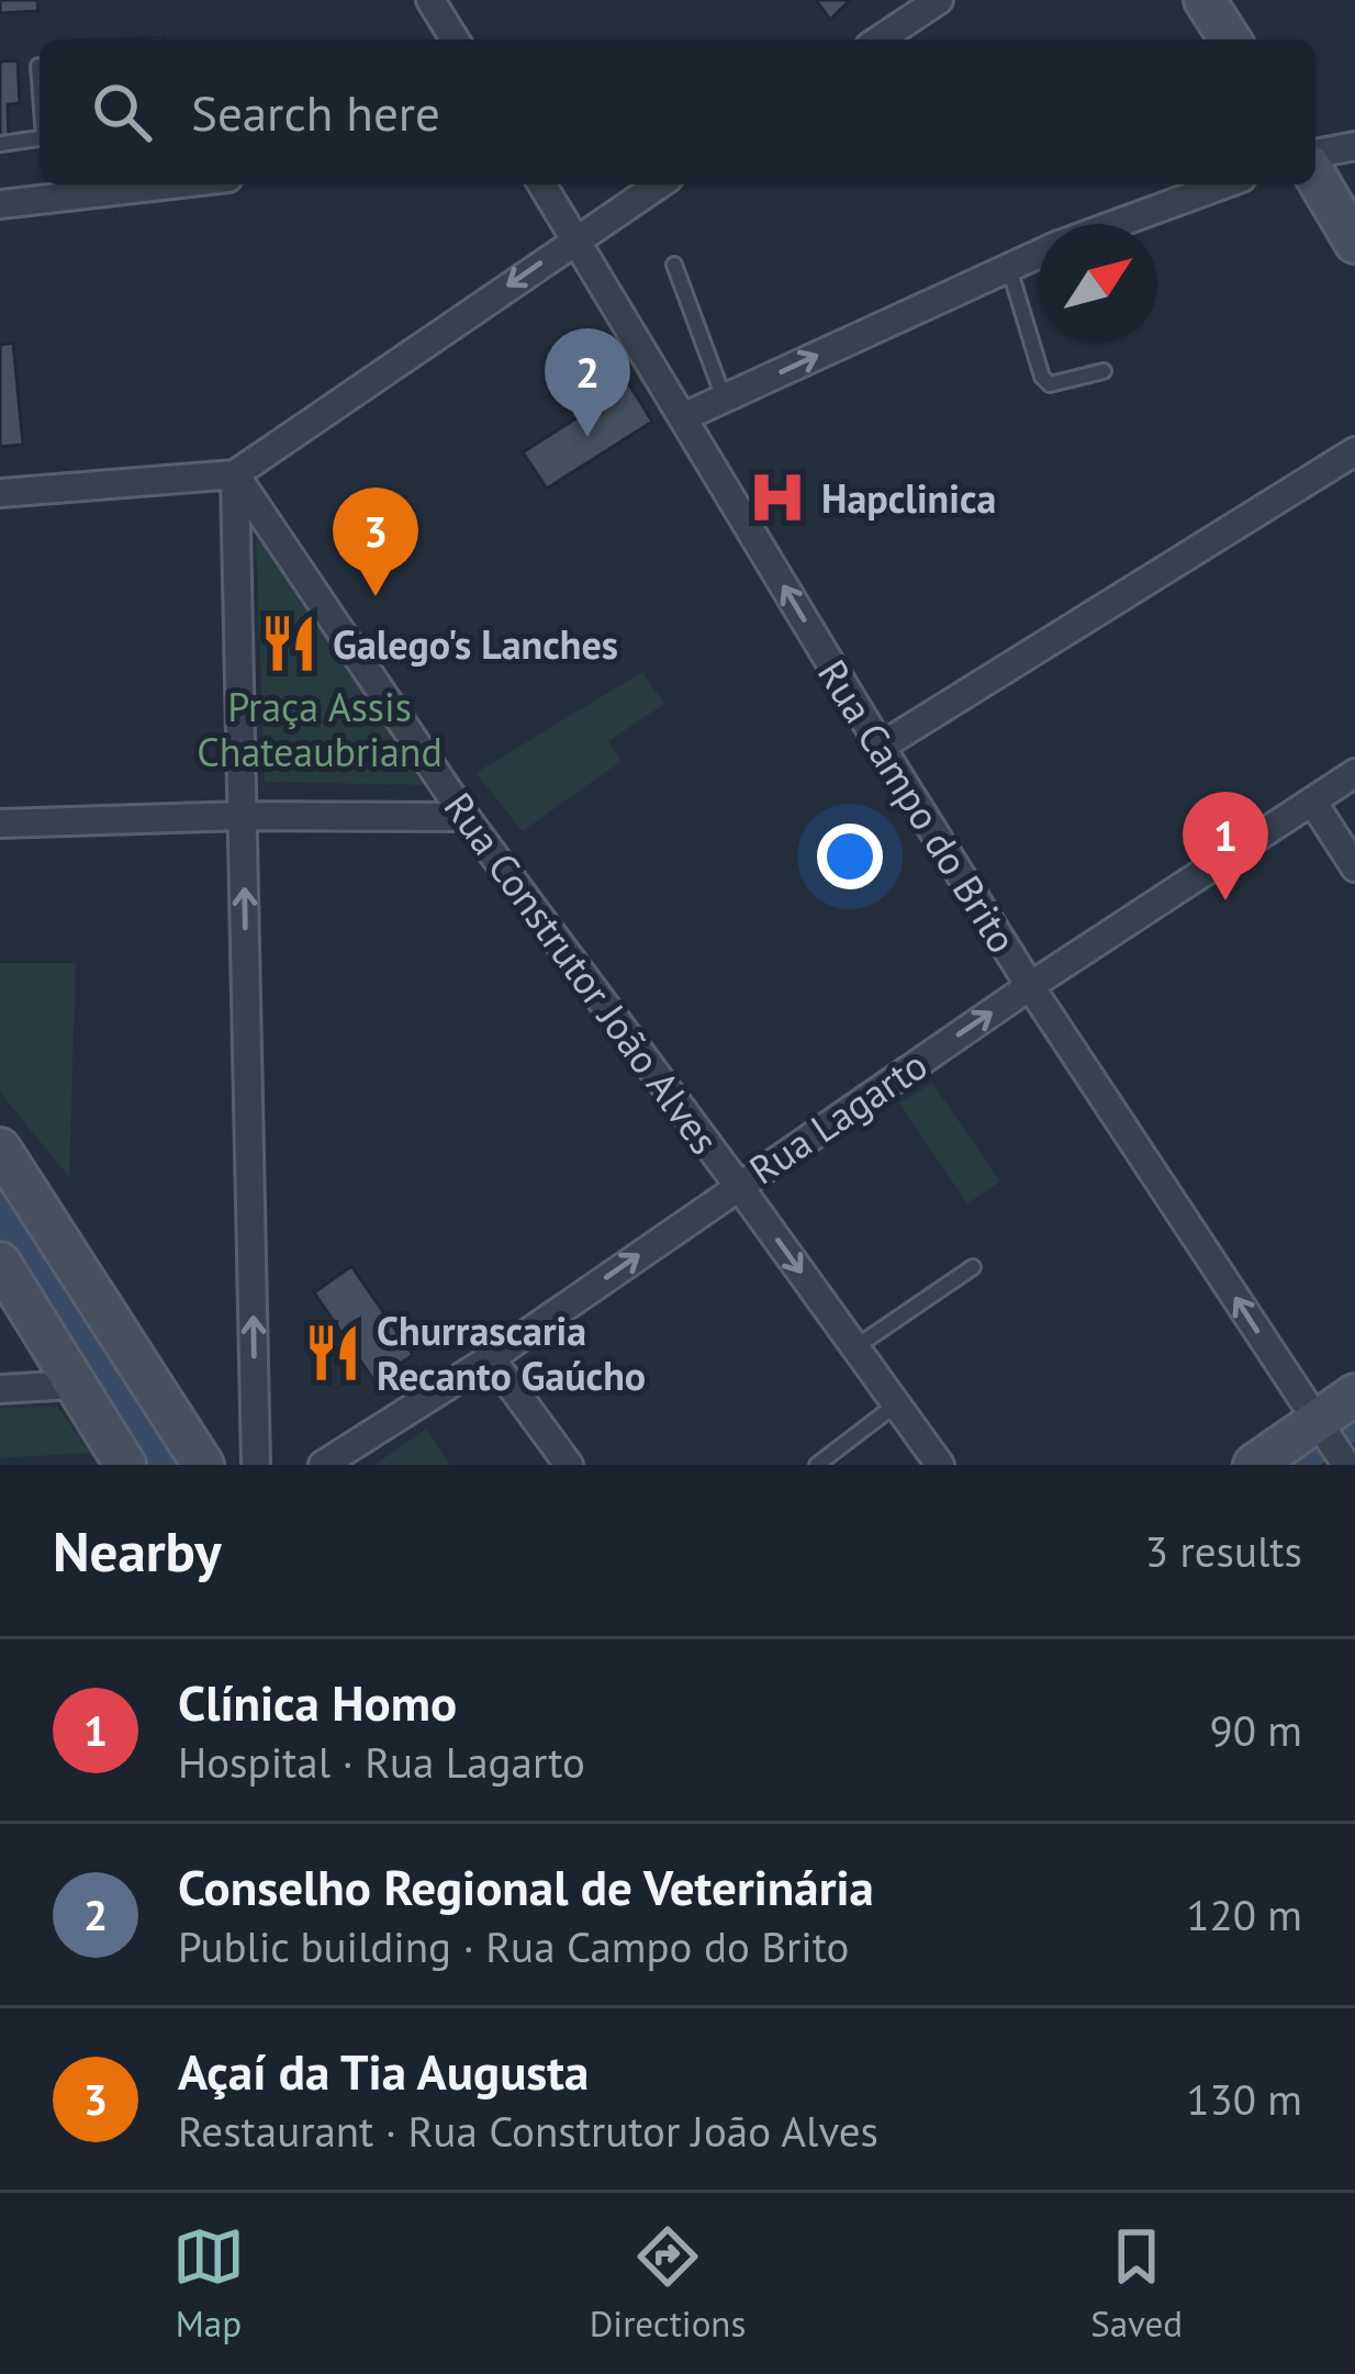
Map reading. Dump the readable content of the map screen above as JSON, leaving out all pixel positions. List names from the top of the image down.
{
  "streets": {
    "street": ["Rua Campo do Brito", "Rua Construtor João Alves", "Rua Lagarto"]
  },
  "crossings": [
    ["Rua Campo do Brito", "Rua Lagarto"],
    ["Rua Construtor João Alves", "Rua Lagarto"]
  ],
  "one_way": ["Rua Campo do Brito", "Rua Lagarto"],
  "parks": ["Praça Assis Chateaubriand"],
  "places": {
    "hospital": ["Hapclinica"],
    "restaurant": ["Galego's Lanches", "Churrascaria Recanto Gaúcho"]
  },
  "north": "top right",
  "page": {
    "search": "Search here",
    "pins": ["2", "3", "1"],
    "heading": ["Nearby", "3 results"],
    "list": [
      {
        "mark": "1",
        "name": "Clínica Homo",
        "note": "Hospital · Rua Lagarto",
        "value": "90 m"
      },
      {
        "mark": "2",
        "name": "Conselho Regional de Veterinária",
        "note": "Public building · Rua Campo do Brito",
        "value": "120 m"
      },
      {
        "mark": "3",
        "name": "Açaí da Tia Augusta",
        "note": "Restaurant · Rua Construtor João Alves",
        "value": "130 m"
      }
    ],
    "nav": ["Map", "Directions", "Saved"]
  }
}
